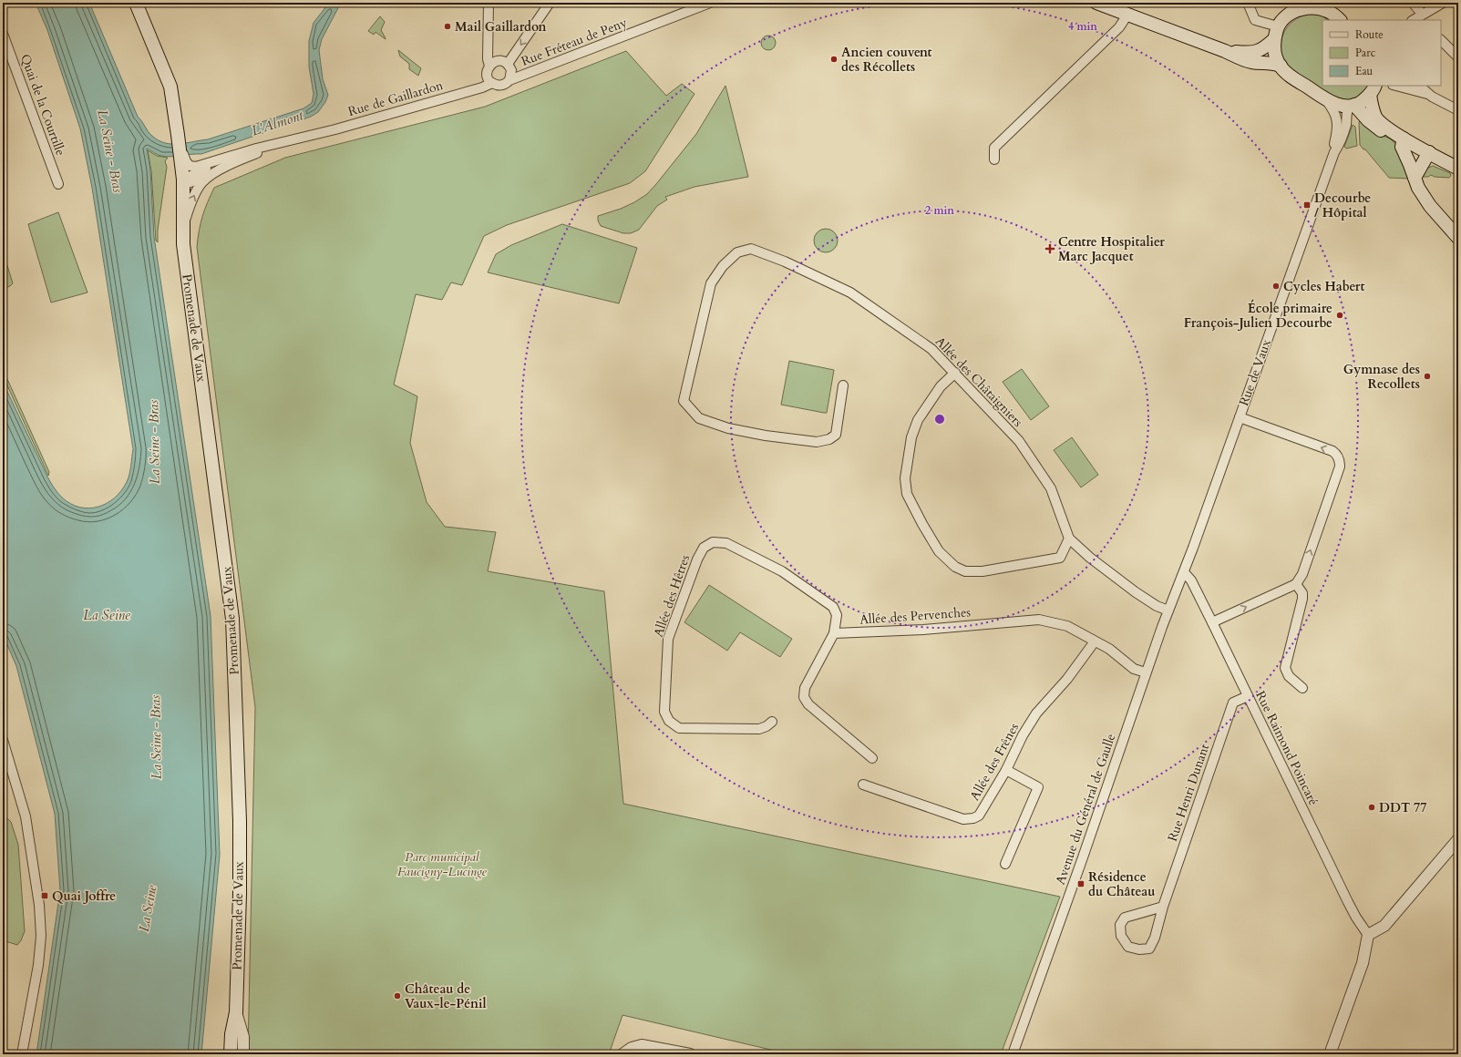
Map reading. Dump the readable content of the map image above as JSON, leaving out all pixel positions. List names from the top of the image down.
{
  "streets": {
    "main road": ["Promenade de Vaux"],
    "street": [
      "Rue Fréteau de Peny",
      "Rue de Gaillardon",
      "Quai de la Courtille",
      "Rue de Vaux",
      "Allée des Châtaigniers",
      "Allée des Hêtres",
      "Allée des Pervenches",
      "Rue Raimond Poincaré",
      "Allée des Frênes",
      "Rue Henri Dunant",
      "Avenue du Général de Gaulle"
    ]
  },
  "crossings": [
    ["Rue Fréteau de Peny", "Rue de Gaillardon"],
    ["Rue de Gaillardon", "Promenade de Vaux"],
    ["Rue de Vaux", "Rue Raimond Poincaré"],
    ["Rue de Vaux", "Avenue du Général de Gaulle"],
    ["Allée des Châtaigniers", "Avenue du Général de Gaulle"],
    ["Allée des Hêtres", "Allée des Pervenches"],
    ["Allée des Pervenches", "Allée des Frênes"],
    ["Allée des Pervenches", "Avenue du Général de Gaulle"],
    ["Rue Raimond Poincaré", "Rue Henri Dunant"],
    ["Rue Raimond Poincaré", "Avenue du Général de Gaulle"]
  ],
  "water": ["L'Almont", "La Seine - Bras", "La Seine"],
  "parks": ["Parc municipal Faucigny-Lucinge"],
  "places": {
    "other": [
      "Mail Gaillardon",
      "Ancien couvent des Récollets",
      "Cycles Habert",
      "École primaire François-Julien Decourbe",
      "Gymnase des Recollets",
      "DDT 77",
      "Château de Vaux-le-Pénil"
    ],
    "transit": ["Decourbe / Hôpital", "Résidence du Château", "Quai Joffre"],
    "health": ["Centre Hospitalier Marc Jacquet"]
  },
  "legend": ["Route", "Parc", "Eau"],
  "rings": ["4 min", "2 min"]
}
